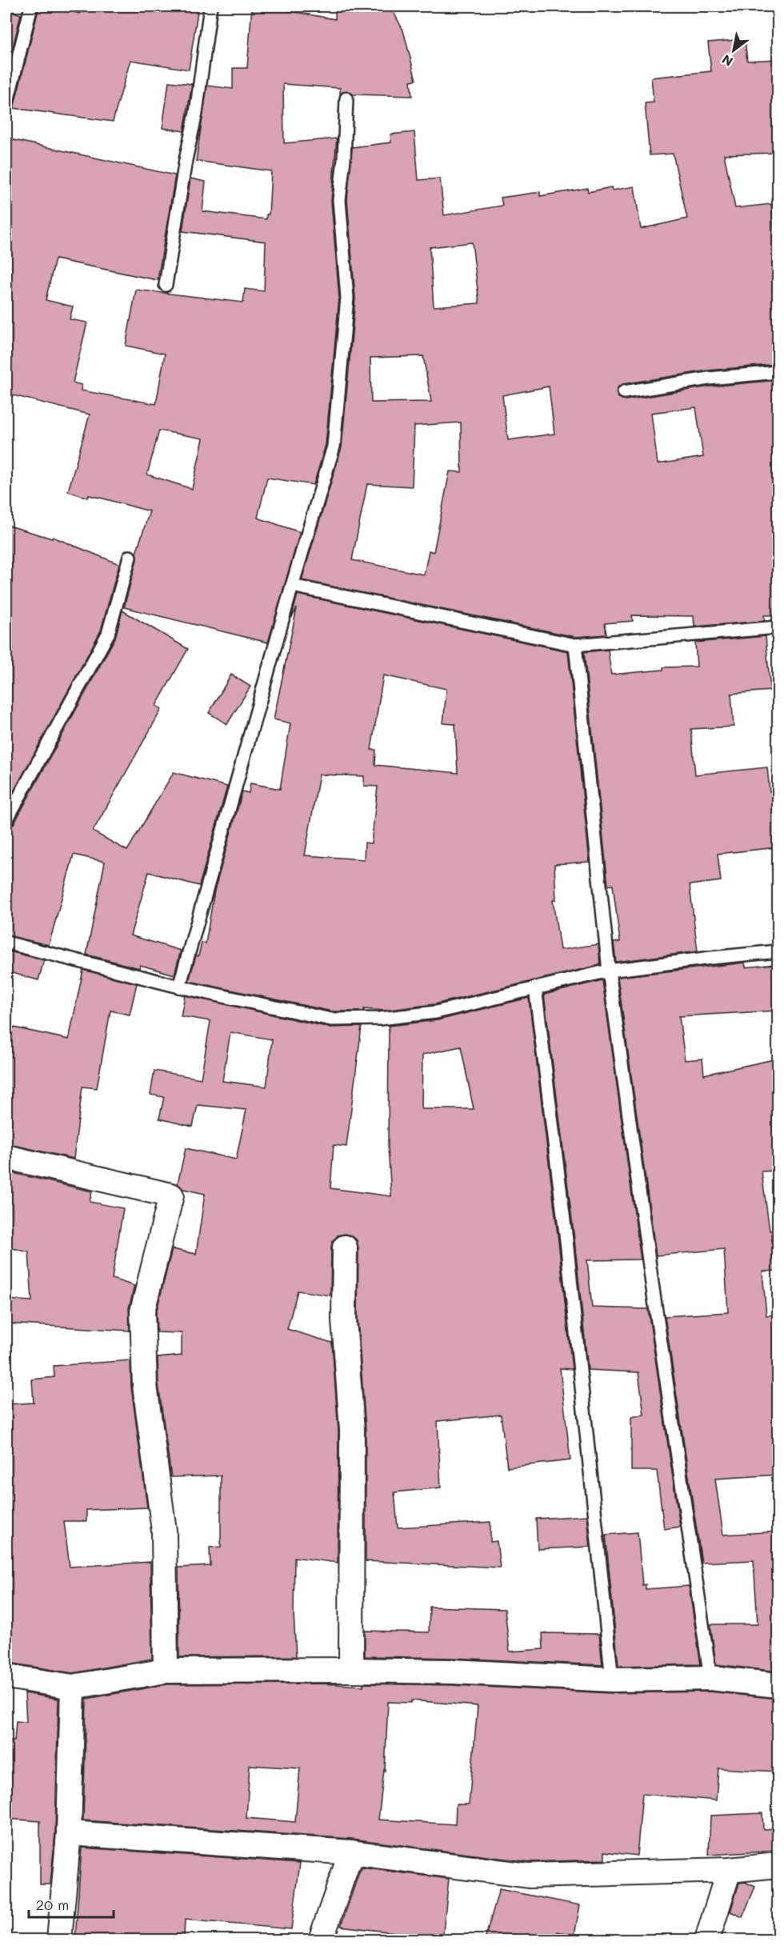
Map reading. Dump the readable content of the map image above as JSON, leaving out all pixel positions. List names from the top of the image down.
{
  "scale_bar": "20 m",
  "north": "bottom left"
}
